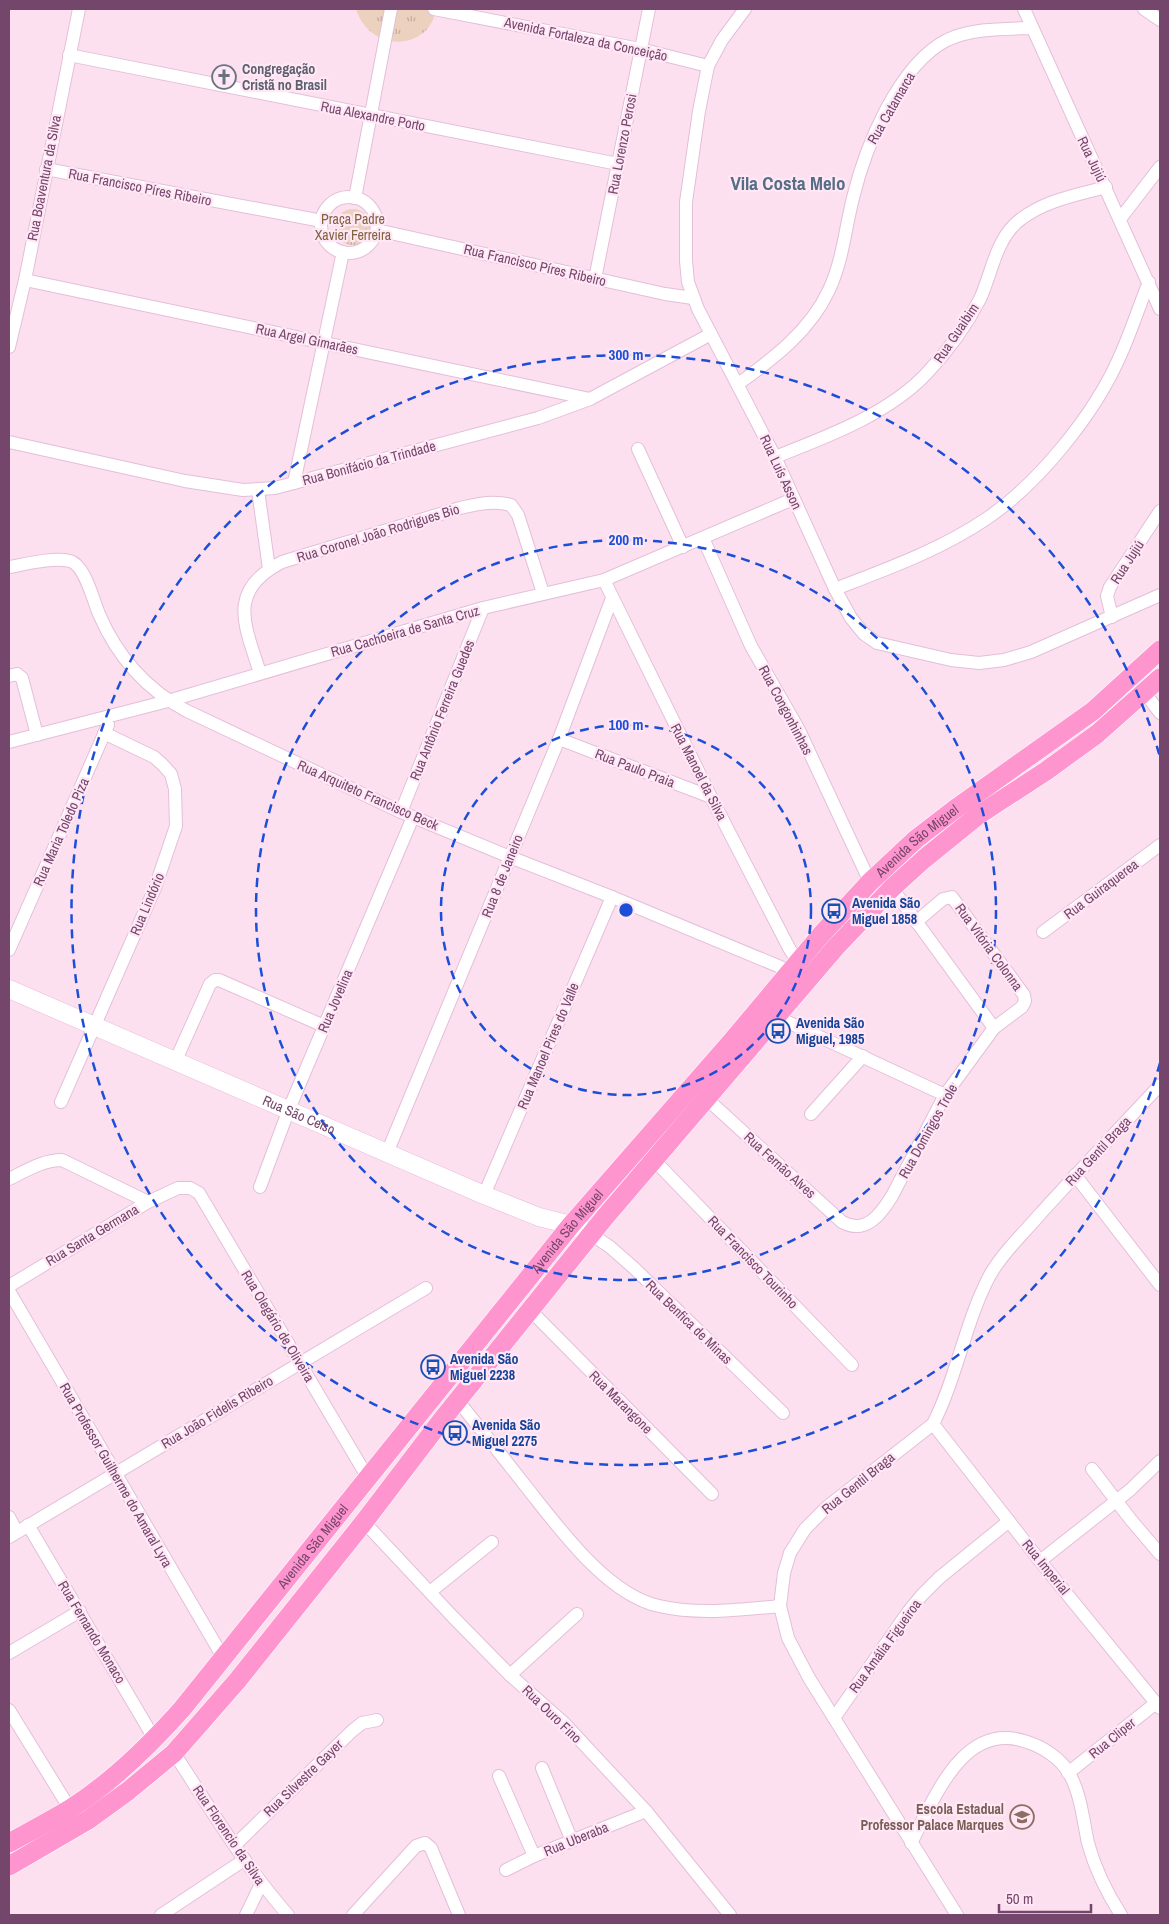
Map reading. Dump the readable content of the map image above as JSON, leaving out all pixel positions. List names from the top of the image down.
{
  "streets": {
    "main road": ["Avenida São Miguel"],
    "street": [
      "Avenida Fortaleza da Conceição",
      "Rua Catamarca",
      "Rua Alexandre Porto",
      "Rua Lorenzo Perosi",
      "Rua Jujiú",
      "Rua Boaventura da Silva",
      "Rua Francisco Píres Ribeiro",
      "Rua Guaibim",
      "Rua Argel Gimarães",
      "Rua Bonifácio da Trindade",
      "Rua Luís Asson",
      "Rua Coronel João Rodrigues Bio",
      "Rua Cachoeira de Santa Cruz",
      "Rua Antônio Ferreira Guedes",
      "Rua Congonhinhas",
      "Rua Paulo Praia",
      "Rua Manoel da Silva",
      "Rua Arquiteto Francisco Beck",
      "Rua Maria Toledo Piza",
      "Rua 8 de Janeiro",
      "Rua Guiraquerea",
      "Rua Lindório",
      "Rua Vitória Colonna",
      "Rua Jovelina",
      "Rua Manoel Pires do Valle",
      "Rua São Celso",
      "Rua Domingos Trole",
      "Rua Gentil Braga",
      "Rua Fernão Alves",
      "Rua Santa Germana",
      "Rua Francisco Tourinho",
      "Rua Benfica de Minas",
      "Rua Olegário de Oliveira",
      "Rua Marangone",
      "Rua João Fidelis Ribeiro",
      "Rua Professor Guilherme do Amaral Lyra",
      "Rua Imperial",
      "Rua Fernando Monaco",
      "Rua Amália Figueiroa",
      "Rua Ouro Fino",
      "Rua Cliper",
      "Rua Silvestre Gayer",
      "Rua Florencio da Silva",
      "Rua Uberaba"
    ]
  },
  "crossings": [
    ["Avenida Fortaleza da Conceição", "Rua Lorenzo Perosi"],
    ["Avenida Fortaleza da Conceição", "Rua Luís Asson"],
    ["Rua Catamarca", "Rua Jujiú"],
    ["Rua Catamarca", "Rua Luís Asson"],
    ["Rua Alexandre Porto", "Rua Lorenzo Perosi"],
    ["Rua Alexandre Porto", "Rua Boaventura da Silva"],
    ["Rua Lorenzo Perosi", "Rua Francisco Píres Ribeiro"],
    ["Rua Jujiú", "Rua Guaibim"],
    ["Rua Jujiú", "Rua Luís Asson"],
    ["Rua Boaventura da Silva", "Rua Francisco Píres Ribeiro"],
    ["Rua Boaventura da Silva", "Rua Argel Gimarães"],
    ["Rua Francisco Píres Ribeiro", "Rua Luís Asson"],
    ["Rua Guaibim", "Rua Luís Asson"],
    ["Rua Argel Gimarães", "Rua Bonifácio da Trindade"],
    ["Rua Bonifácio da Trindade", "Rua Luís Asson"],
    ["Rua Luís Asson", "Rua Cachoeira de Santa Cruz"],
    ["Rua Coronel João Rodrigues Bio", "Rua Cachoeira de Santa Cruz"],
    ["Rua Cachoeira de Santa Cruz", "Rua Antônio Ferreira Guedes"],
    ["Rua Cachoeira de Santa Cruz", "Rua Congonhinhas"],
    ["Rua Cachoeira de Santa Cruz", "Rua Manoel da Silva"],
    ["Rua Cachoeira de Santa Cruz", "Rua Arquiteto Francisco Beck"],
    ["Rua Cachoeira de Santa Cruz", "Rua Maria Toledo Piza"],
    ["Rua Antônio Ferreira Guedes", "Rua Arquiteto Francisco Beck"],
    ["Rua Congonhinhas", "Avenida São Miguel"],
    ["Rua Paulo Praia", "Rua Manoel da Silva"],
    ["Rua Paulo Praia", "Rua 8 de Janeiro"],
    ["Rua Manoel da Silva", "Rua Arquiteto Francisco Beck"],
    ["Rua Manoel da Silva", "Avenida São Miguel"],
    ["Rua Manoel da Silva", "Rua 8 de Janeiro"],
    ["Rua Arquiteto Francisco Beck", "Avenida São Miguel"],
    ["Rua Arquiteto Francisco Beck", "Rua 8 de Janeiro"],
    ["Rua Arquiteto Francisco Beck", "Rua Jovelina"],
    ["Rua Arquiteto Francisco Beck", "Rua Manoel Pires do Valle"],
    ["Rua Maria Toledo Piza", "Rua Lindório"],
    ["Avenida São Miguel", "Rua São Celso"],
    ["Avenida São Miguel", "Rua Fernão Alves"],
    ["Avenida São Miguel", "Rua Francisco Tourinho"],
    ["Avenida São Miguel", "Rua Benfica de Minas"],
    ["Avenida São Miguel", "Rua Olegário de Oliveira"],
    ["Avenida São Miguel", "Rua Marangone"],
    ["Avenida São Miguel", "Rua Professor Guilherme do Amaral Lyra"],
    ["Avenida São Miguel", "Rua Fernando Monaco"],
    ["Avenida São Miguel", "Rua Ouro Fino"],
    ["Avenida São Miguel", "Rua Florencio da Silva"],
    ["Rua 8 de Janeiro", "Rua São Celso"],
    ["Rua Lindório", "Rua São Celso"],
    ["Rua Vitória Colonna", "Rua Domingos Trole"],
    ["Rua Jovelina", "Rua São Celso"],
    ["Rua Manoel Pires do Valle", "Rua São Celso"],
    ["Rua São Celso", "Rua Benfica de Minas"],
    ["Rua Domingos Trole", "Rua Fernão Alves"],
    ["Rua Gentil Braga", "Rua Imperial"],
    ["Rua Gentil Braga", "Rua Amália Figueiroa"],
    ["Rua Santa Germana", "Rua Olegário de Oliveira"],
    ["Rua Olegário de Oliveira", "Rua João Fidelis Ribeiro"],
    ["Rua João Fidelis Ribeiro", "Rua Professor Guilherme do Amaral Lyra"],
    ["Rua João Fidelis Ribeiro", "Rua Fernando Monaco"],
    ["Rua Imperial", "Rua Amália Figueiroa"],
    ["Rua Imperial", "Rua Cliper"],
    ["Rua Ouro Fino", "Rua Uberaba"],
    ["Rua Silvestre Gayer", "Rua Florencio da Silva"]
  ],
  "districts": ["Vila Costa Melo"],
  "parks": ["Praça Padre Xavier Ferreira"],
  "places": {
    "church": ["Congregação Cristã no Brasil"],
    "bus stop": [
      "Avenida São Miguel 1858",
      "Avenida São Miguel, 1985",
      "Avenida São Miguel 2238",
      "Avenida São Miguel 2275"
    ],
    "school or university": ["Escola Estadual Professor Palace Marques"]
  },
  "scale_bar": "50 m",
  "rings": ["300 m", "200 m", "100 m"]
}
